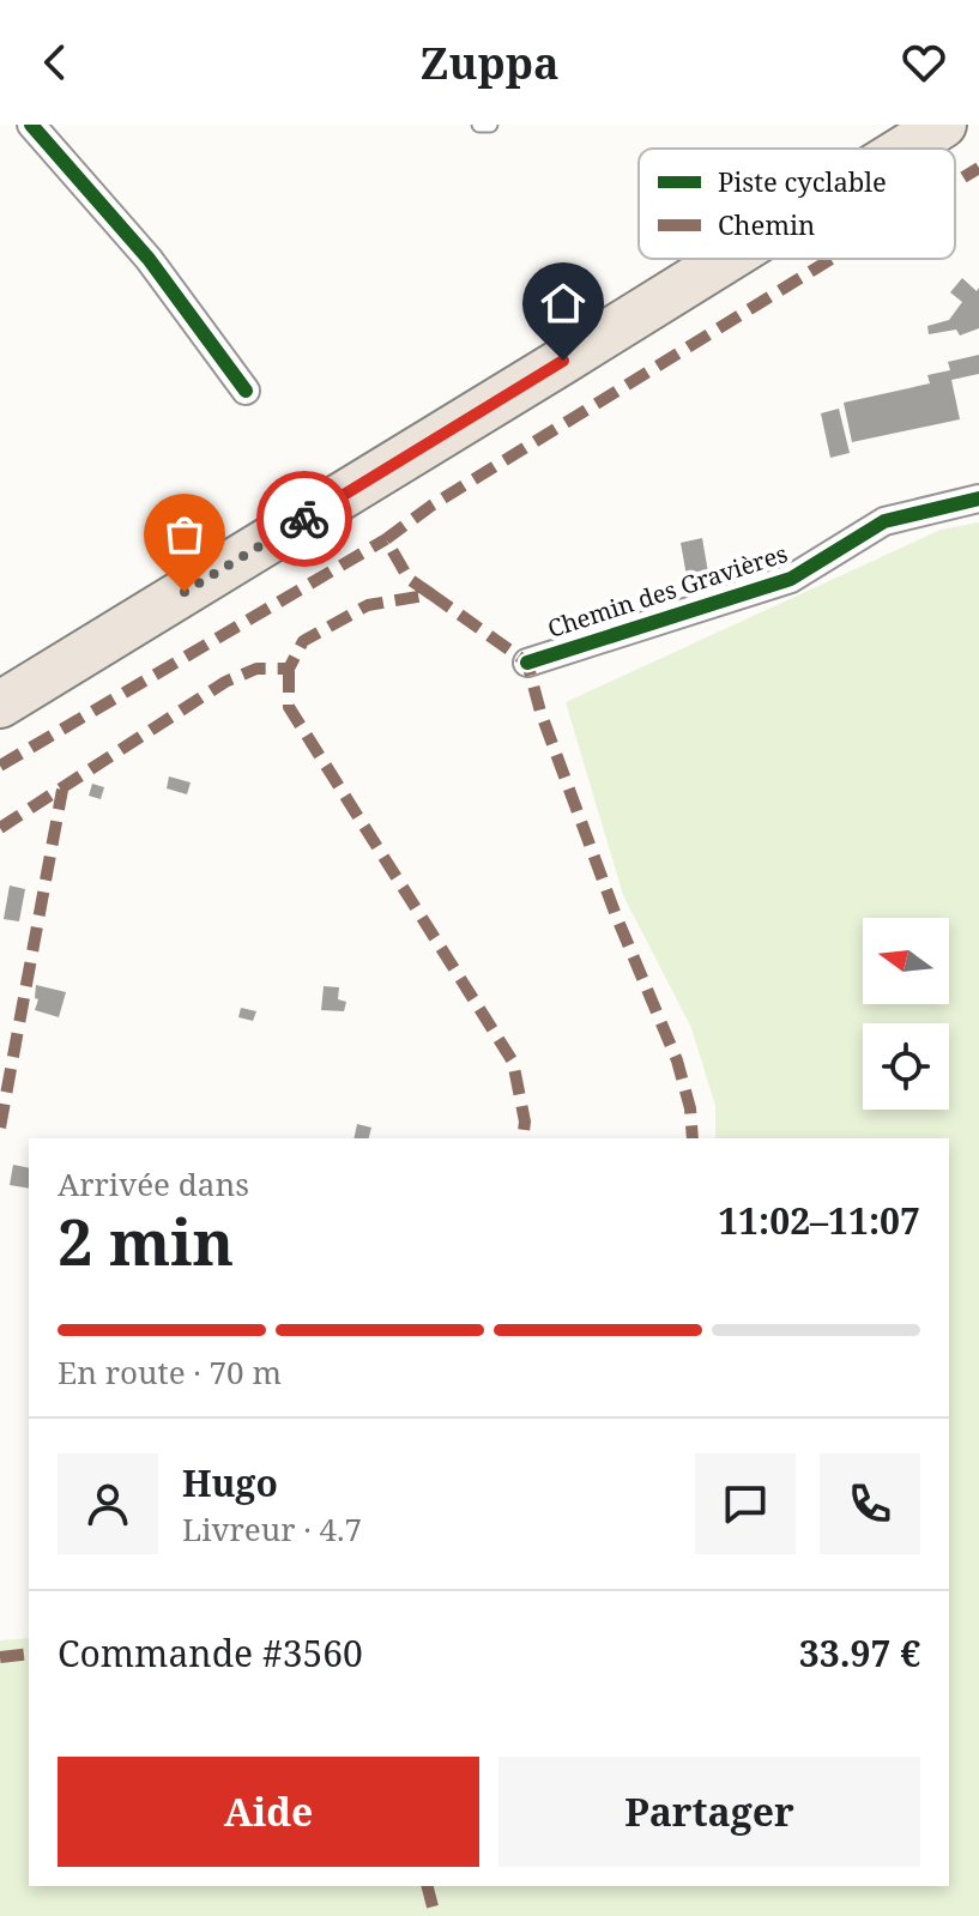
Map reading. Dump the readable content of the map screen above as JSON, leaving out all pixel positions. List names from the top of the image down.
{
  "streets": {
    "street": ["Chemin des Gravières"]
  },
  "legend": ["Piste cyclable", "Chemin"],
  "north": "left",
  "page": {
    "header": "Zuppa",
    "heading": ["2 min", "Arrivée dans", "11:02–11:07"],
    "panel": [
      "Hugo",
      "Livreur · 4.7",
      "Commande #3560",
      "33.97 €"
    ],
    "bar": "En route · 70 m",
    "buttons": ["Aide", "Partager"]
  }
}
